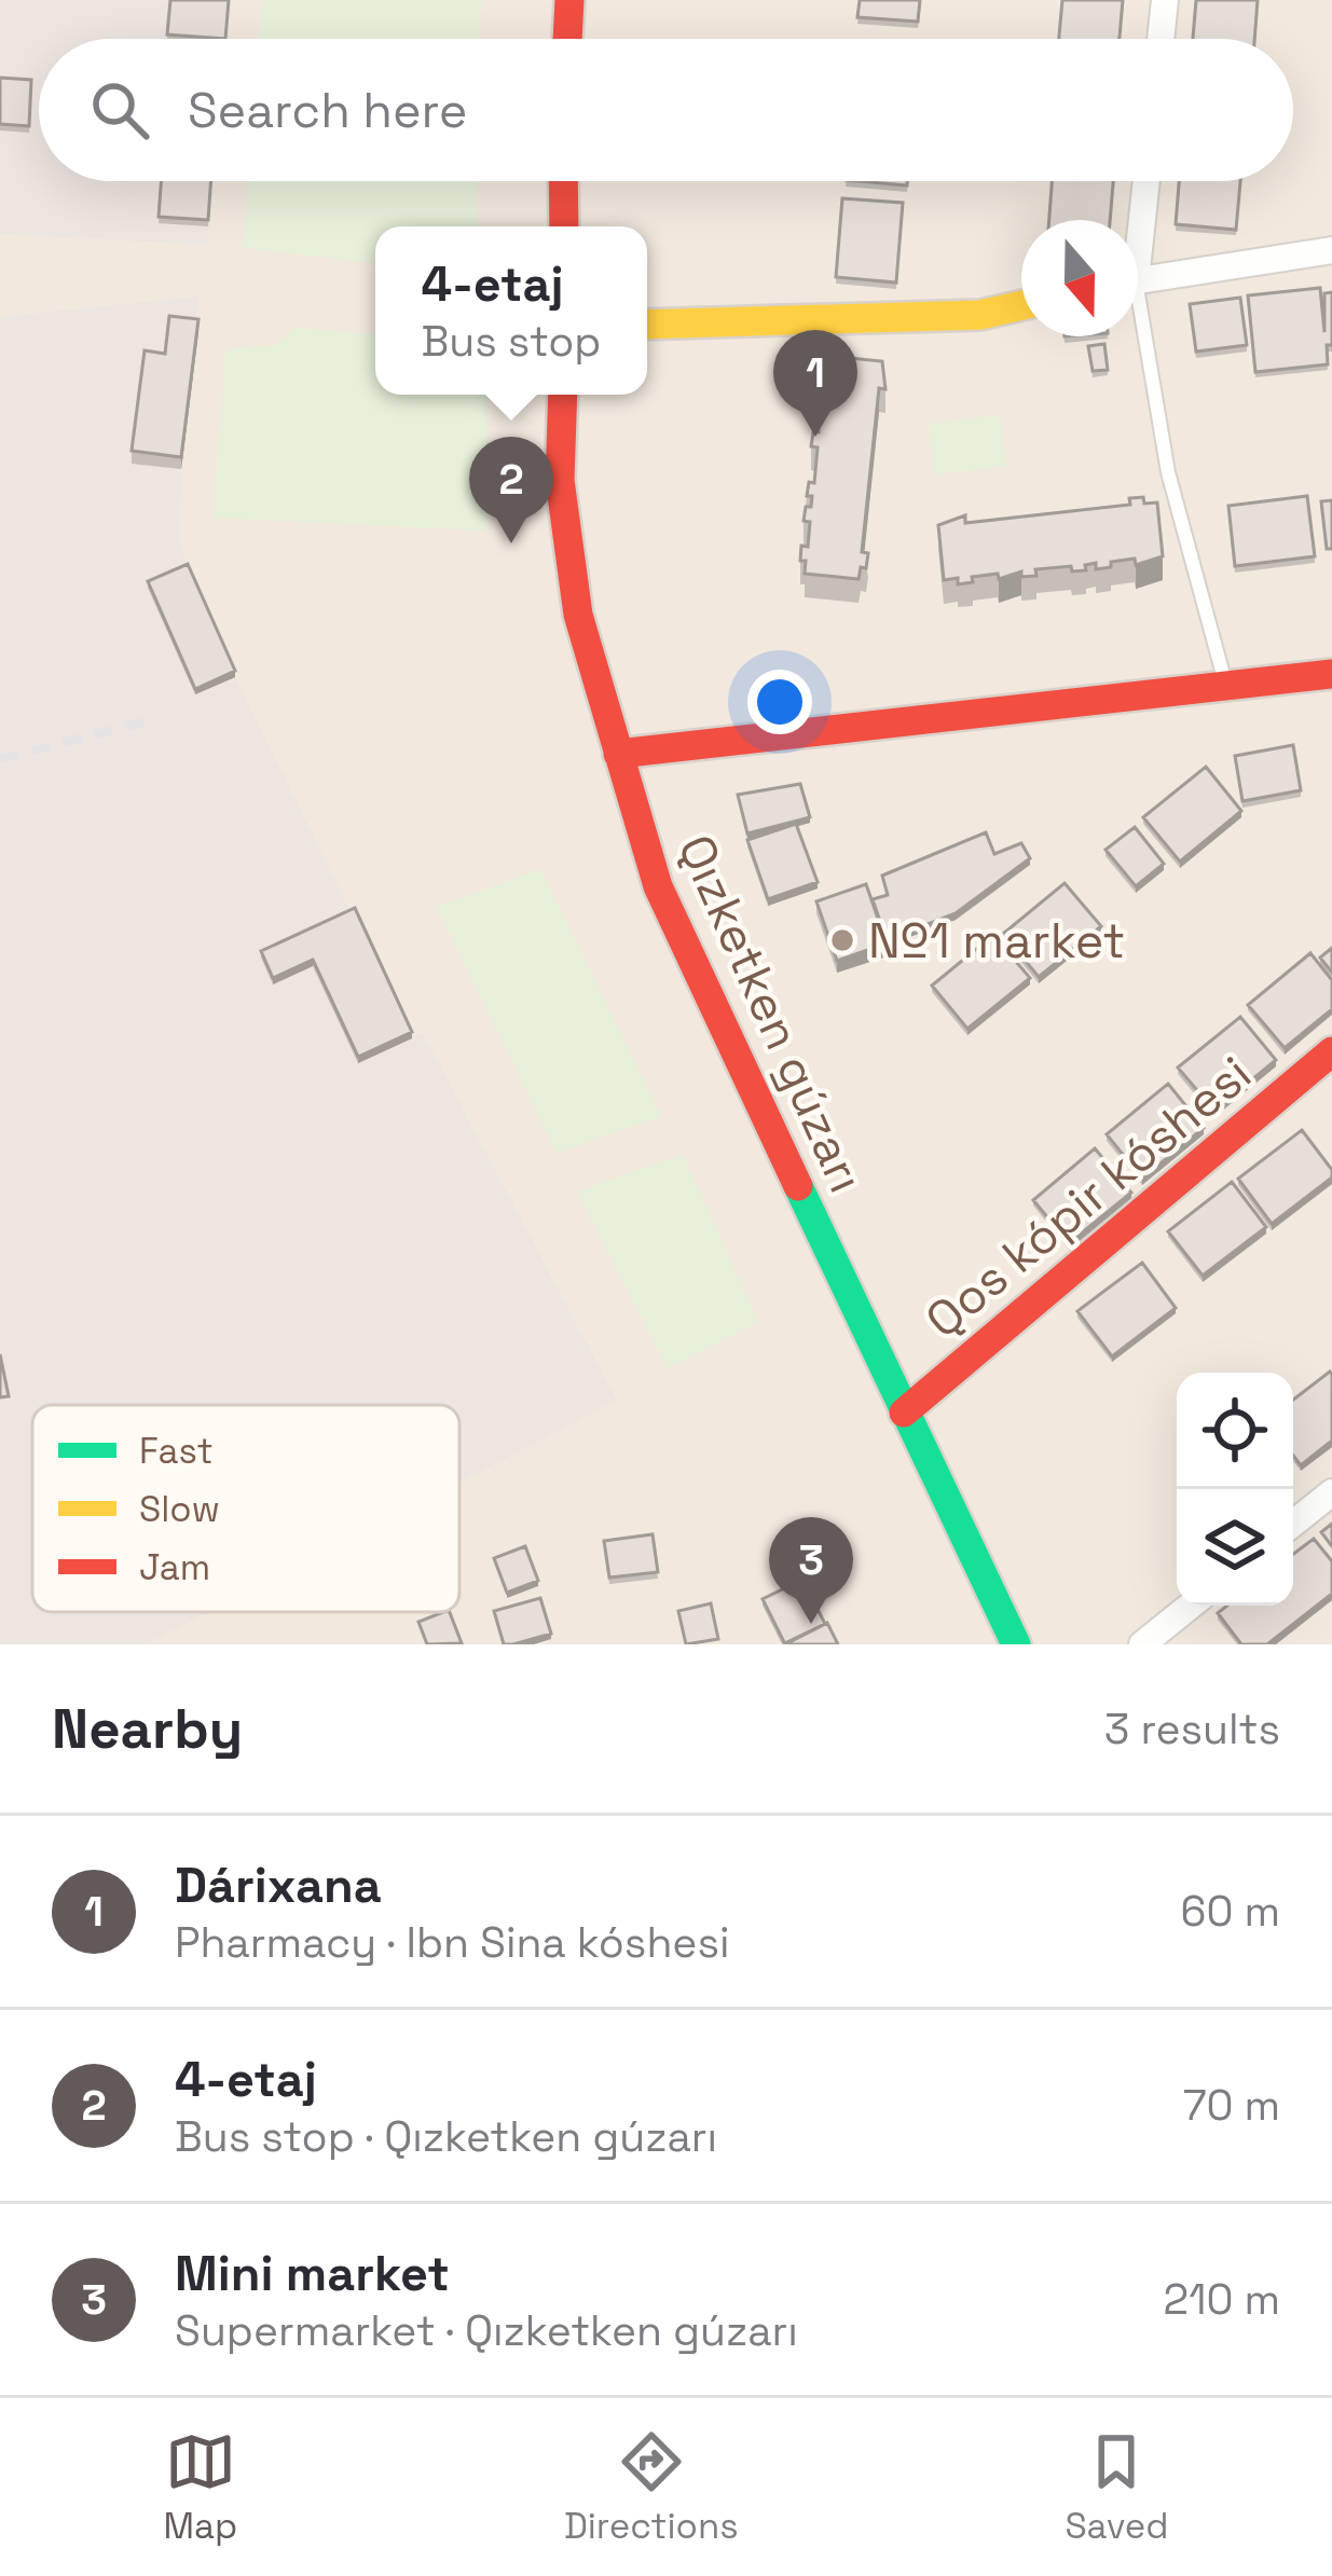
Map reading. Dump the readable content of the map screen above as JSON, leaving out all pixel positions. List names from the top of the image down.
{
  "streets": {
    "street": ["Qızketken gúzarı", "Qos kópir kóshesi"]
  },
  "crossings": [
    ["Qızketken gúzarı", "Qos kópir kóshesi"]
  ],
  "places": ["№1 market"],
  "legend": ["Fast", "Slow", "Jam"],
  "north": "bottom",
  "page": {
    "search": "Search here",
    "popup": ["4-etaj", "Bus stop"],
    "pins": ["1", "2", "3"],
    "heading": ["Nearby", "3 results"],
    "list": [
      {
        "mark": "1",
        "name": "Dárixana",
        "note": "Pharmacy · Ibn Sina kóshesi",
        "value": "60 m"
      },
      {
        "mark": "2",
        "name": "4-etaj",
        "note": "Bus stop · Qızketken gúzarı",
        "value": "70 m"
      },
      {
        "mark": "3",
        "name": "Mini market",
        "note": "Supermarket · Qızketken gúzarı",
        "value": "210 m"
      }
    ],
    "nav": ["Map", "Directions", "Saved"]
  }
}
